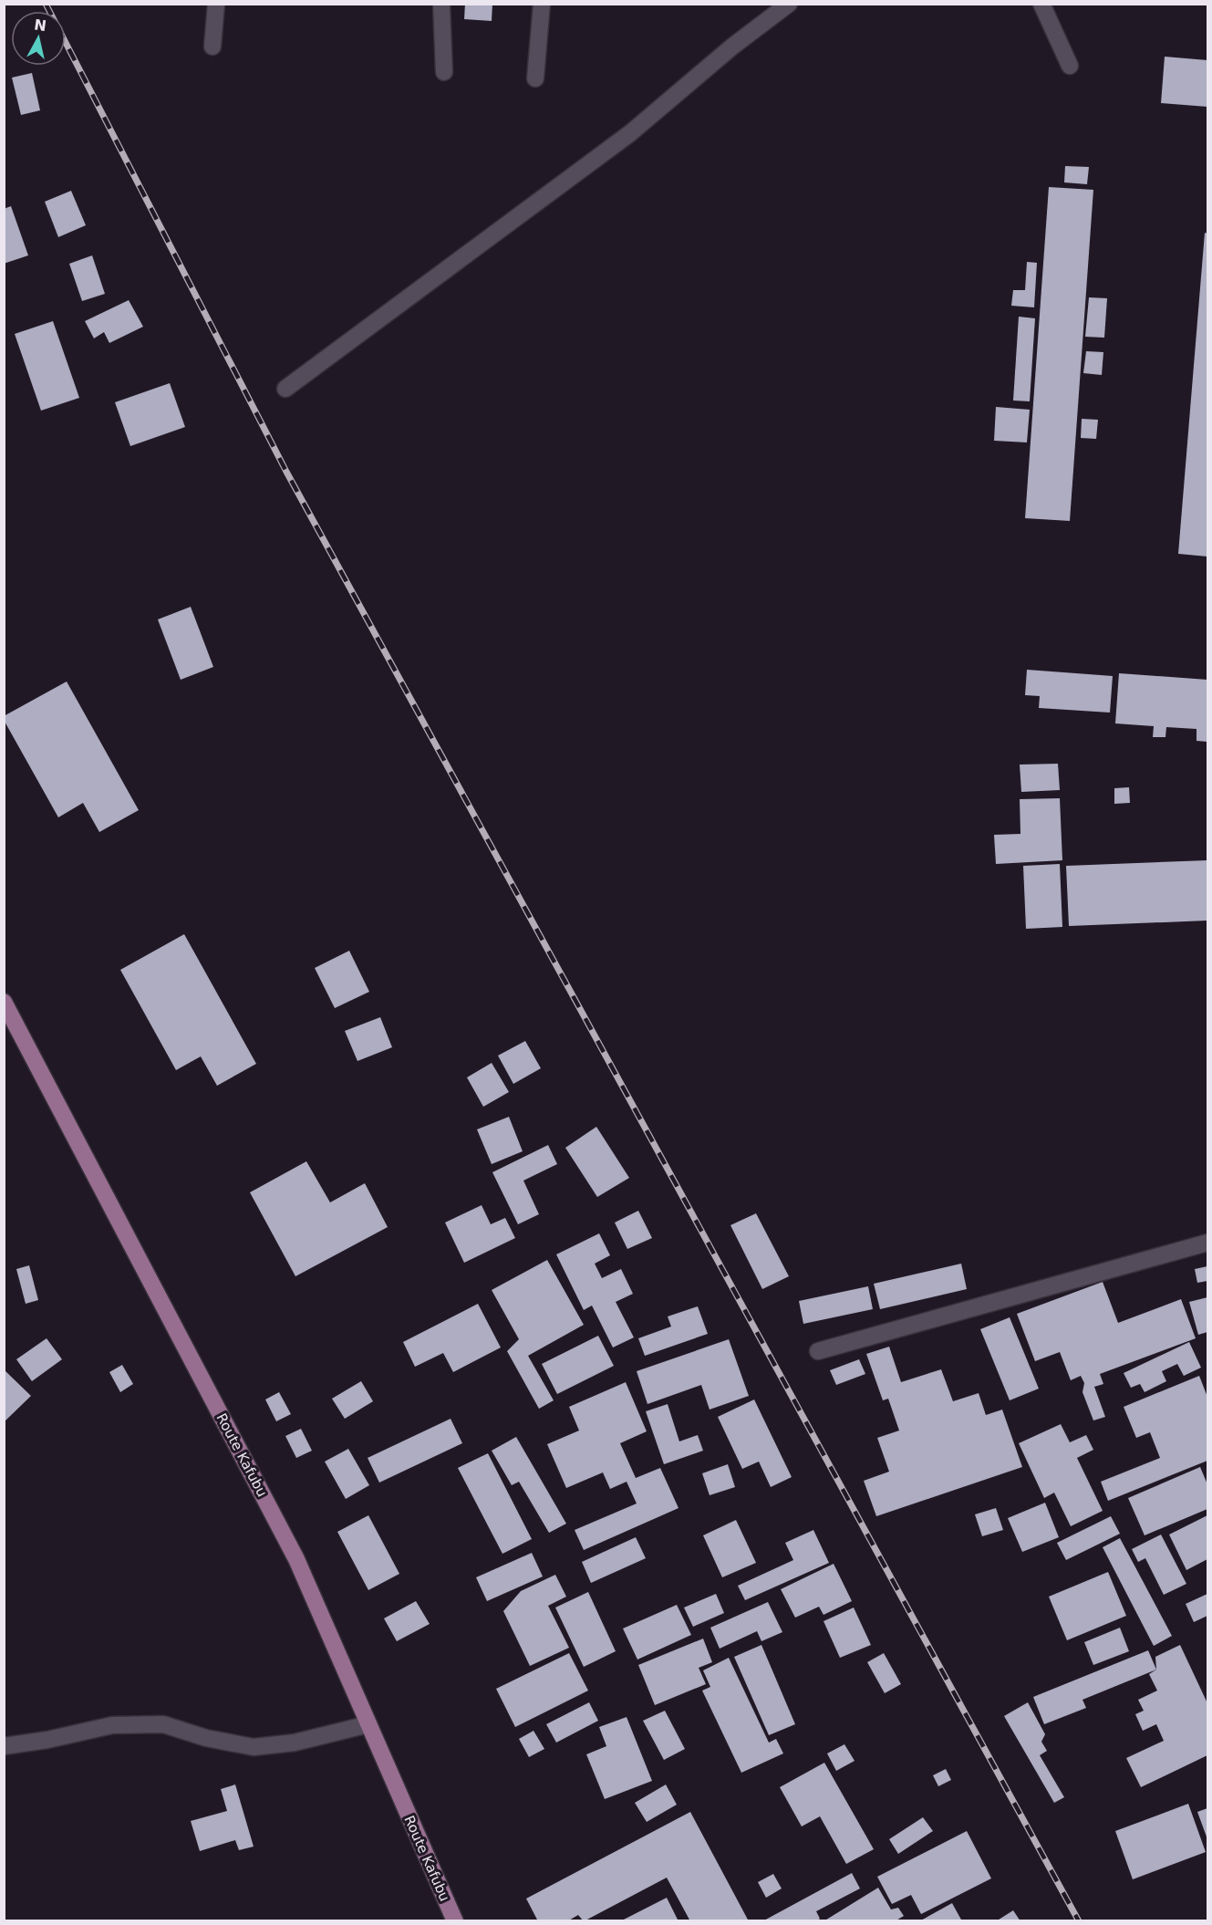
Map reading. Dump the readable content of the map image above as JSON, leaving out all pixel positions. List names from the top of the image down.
{
  "streets": {
    "main road": ["Route Kafubu"]
  },
  "north": "top"
}
